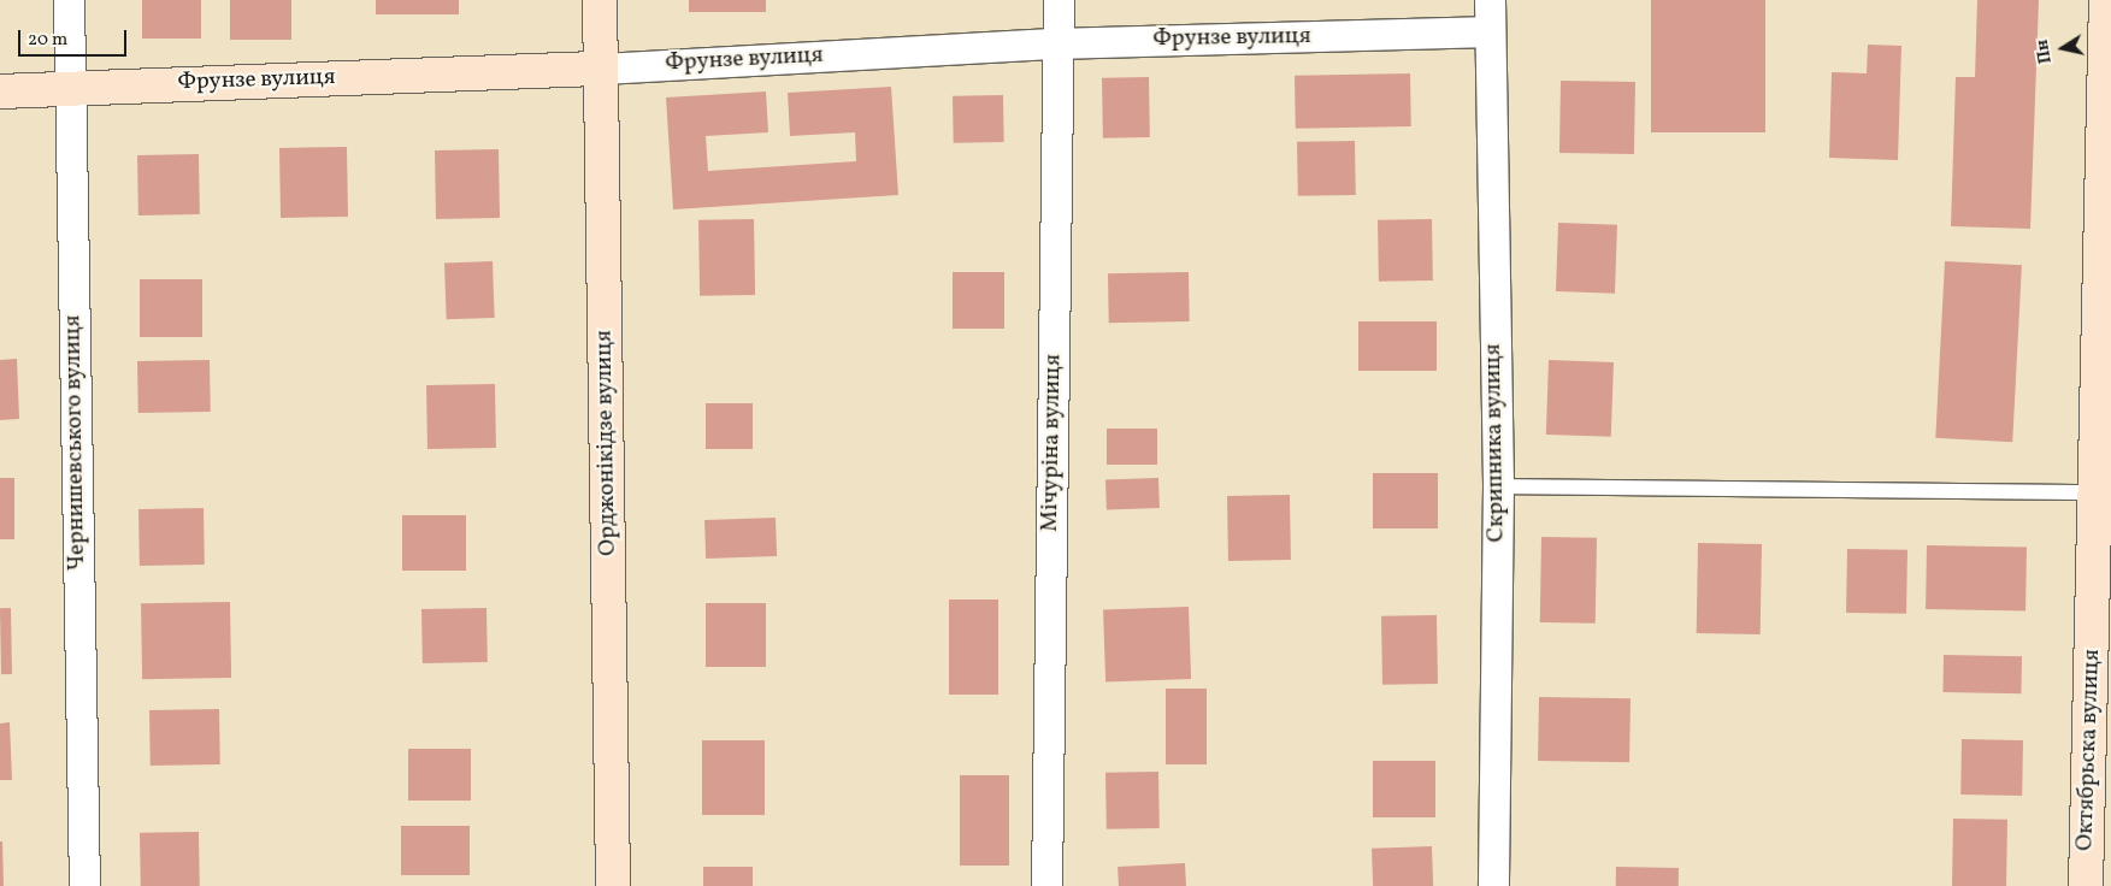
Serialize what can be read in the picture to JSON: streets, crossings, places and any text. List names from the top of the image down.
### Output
{
  "streets": {
    "main road": ["Фрунзе вулиця", "Орджонікідзе вулиця", "Октябрьска вулиця"],
    "street": ["Чернишевського вулиця", "Мічуріна вулиця", "Скрипника вулиця"]
  },
  "crossings": [
    ["Фрунзе вулиця", "Чернишевського вулиця"],
    ["Фрунзе вулиця", "Орджонікідзе вулиця"],
    ["Фрунзе вулиця", "Мічуріна вулиця"],
    ["Фрунзе вулиця", "Скрипника вулиця"]
  ],
  "scale_bar": "20 m",
  "north": "left"
}
